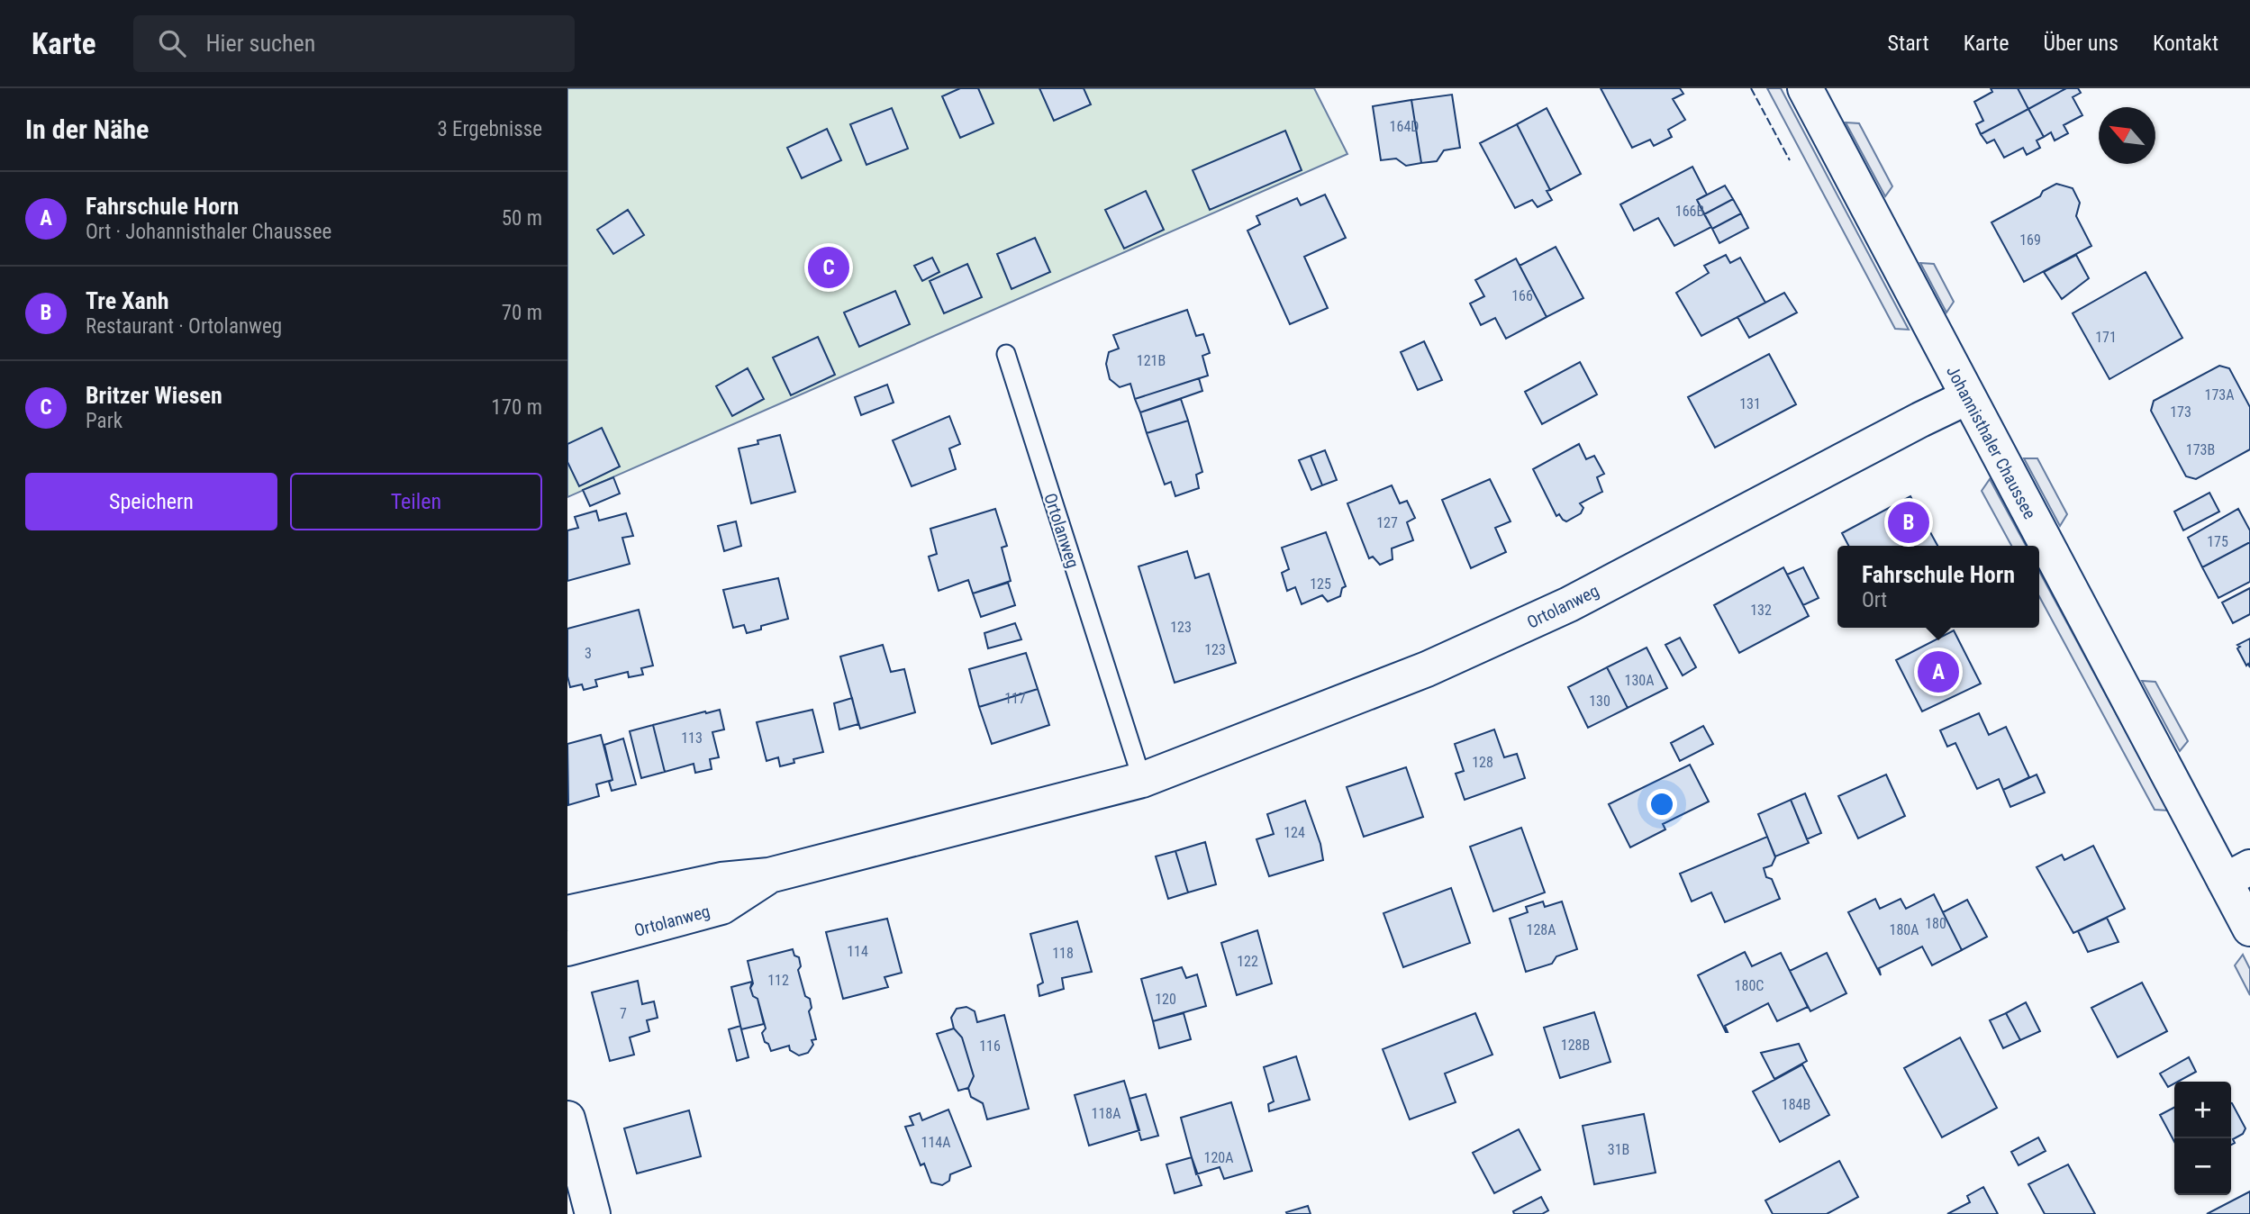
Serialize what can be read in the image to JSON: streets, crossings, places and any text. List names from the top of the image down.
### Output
{
  "streets": {
    "street": ["Johannisthaler Chaussee", "Ortolanweg"]
  },
  "crossings": [
    ["Johannisthaler Chaussee", "Ortolanweg"]
  ],
  "house_numbers": [
    "164D",
    "166B",
    "169",
    "166",
    "171",
    "121B",
    "173A",
    "131",
    "173",
    "173B",
    "127",
    "175",
    "125",
    "132",
    "123",
    "123",
    "3",
    "130A",
    "117",
    "130",
    "113",
    "128",
    "124",
    "180",
    "128A",
    "180A",
    "114",
    "118",
    "122",
    "112",
    "180C",
    "120",
    "7",
    "128B",
    "116",
    "184B",
    "118A",
    "114A",
    "31B",
    "120A"
  ],
  "north": "top left",
  "page": {
    "header": "Karte",
    "search": "Hier suchen",
    "nav": [
      "Start",
      "Karte",
      "Über uns",
      "Kontakt"
    ],
    "heading": ["In der Nähe", "3 Ergebnisse"],
    "list": [
      {
        "mark": "A",
        "name": "Fahrschule Horn",
        "note": "Ort · Johannisthaler Chaussee",
        "value": "50 m"
      },
      {
        "mark": "B",
        "name": "Tre Xanh",
        "note": "Restaurant · Ortolanweg",
        "value": "70 m"
      },
      {
        "mark": "C",
        "name": "Britzer Wiesen",
        "note": "Park",
        "value": "170 m"
      }
    ],
    "pins": ["C", "B", "A"],
    "buttons": ["Speichern", "Teilen"],
    "popup": ["Fahrschule Horn", "Ort"],
    "map_buttons": ["+", "−"]
  }
}
